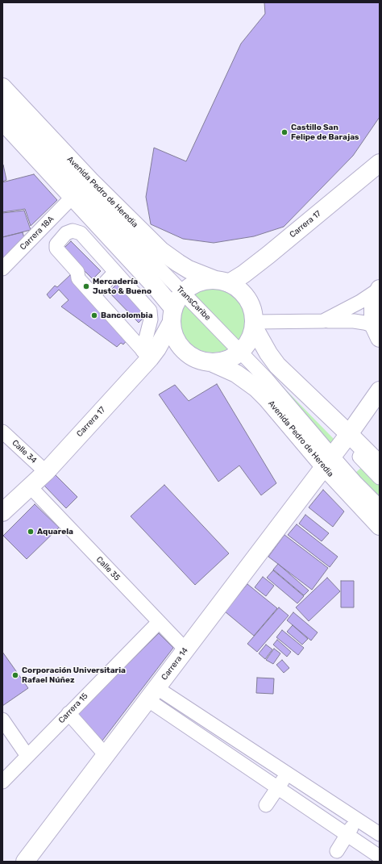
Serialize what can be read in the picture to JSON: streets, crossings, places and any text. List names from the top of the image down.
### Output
{
  "streets": {
    "main road": ["Avenida Pedro de Heredia", "Carrera 17", "Carrera 14"],
    "street": [
      "Carrera 18A",
      "TransCaribe",
      "Calle 34",
      "Calle 35",
      "Carrera 15"
    ]
  },
  "crossings": [
    ["Avenida Pedro de Heredia", "Carrera 17"],
    ["Avenida Pedro de Heredia", "TransCaribe"],
    ["Avenida Pedro de Heredia", "Carrera 14"],
    ["Carrera 17", "TransCaribe"],
    ["Carrera 17", "Calle 34"],
    ["Carrera 17", "Calle 35"],
    ["TransCaribe", "Carrera 14"],
    ["Calle 35", "Carrera 14"],
    ["Calle 35", "Carrera 15"]
  ],
  "places": [
    "Castillo San Felipe de Barajas",
    "Mercadería Justo & Bueno",
    "Bancolombia",
    "Aquarela",
    "Corporación Universitaria Rafael Núñez"
  ]
}
